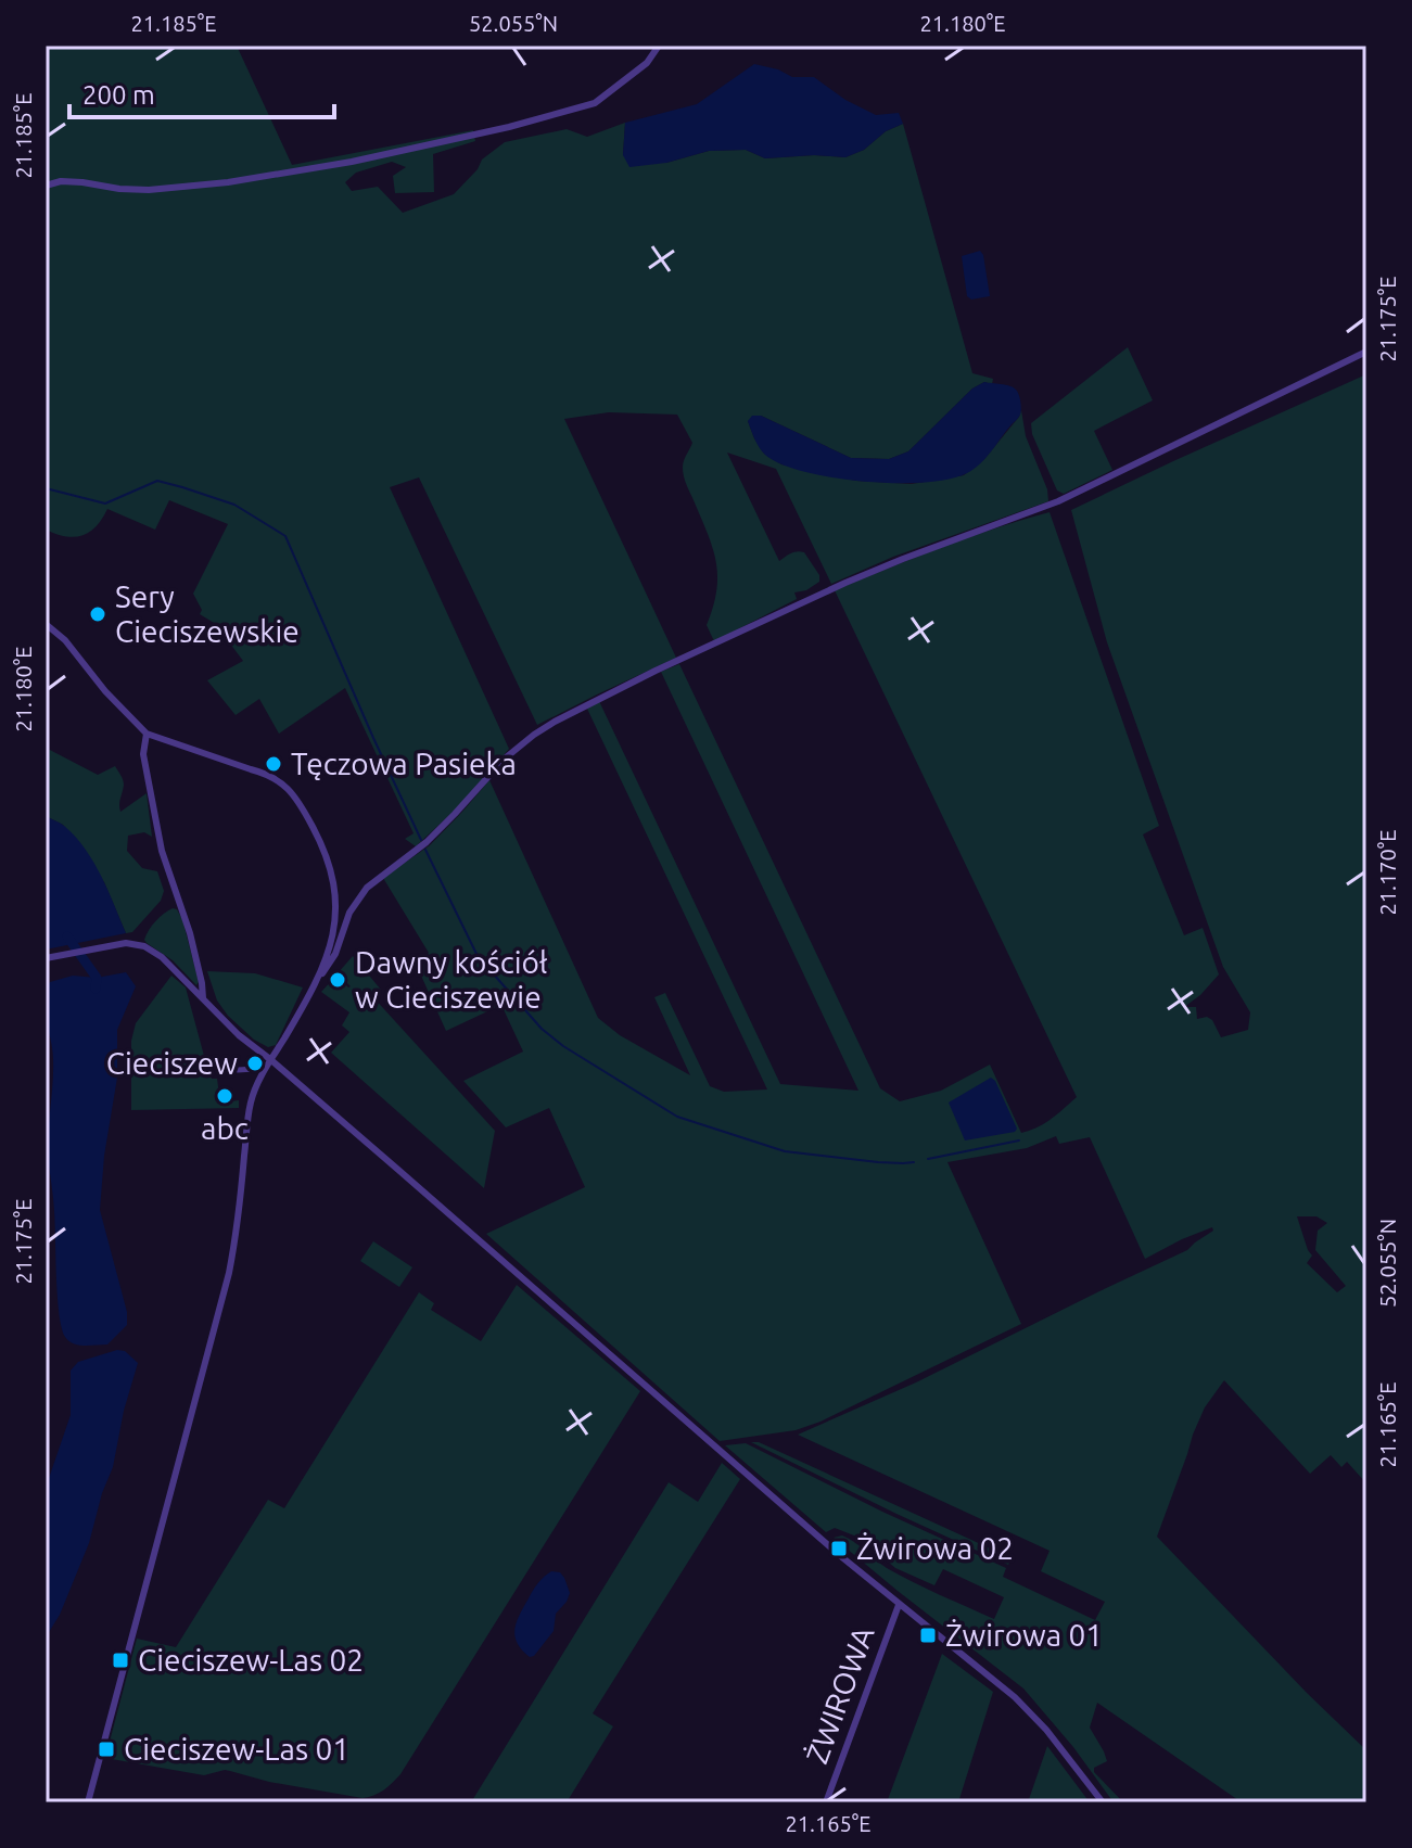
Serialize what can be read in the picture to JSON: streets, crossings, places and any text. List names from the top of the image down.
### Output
{
  "streets": {
    "street": ["ŻWIROWA"]
  },
  "places": {
    "other": [
      "Sery Cieciszewskie",
      "Tęczowa Pasieka",
      "Dawny kościół w Cieciszewie",
      "Cieciszew",
      "abc"
    ],
    "transit": [
      "Żwirowa 02",
      "Żwirowa 01",
      "Cieciszew-Las 02",
      "Cieciszew-Las 01"
    ]
  },
  "scale_bar": "200 m",
  "coordinates": [
    "21.185°E",
    "52.055°N",
    "21.180°E",
    "21.175°E",
    "21.170°E",
    "21.165°E"
  ]
}
